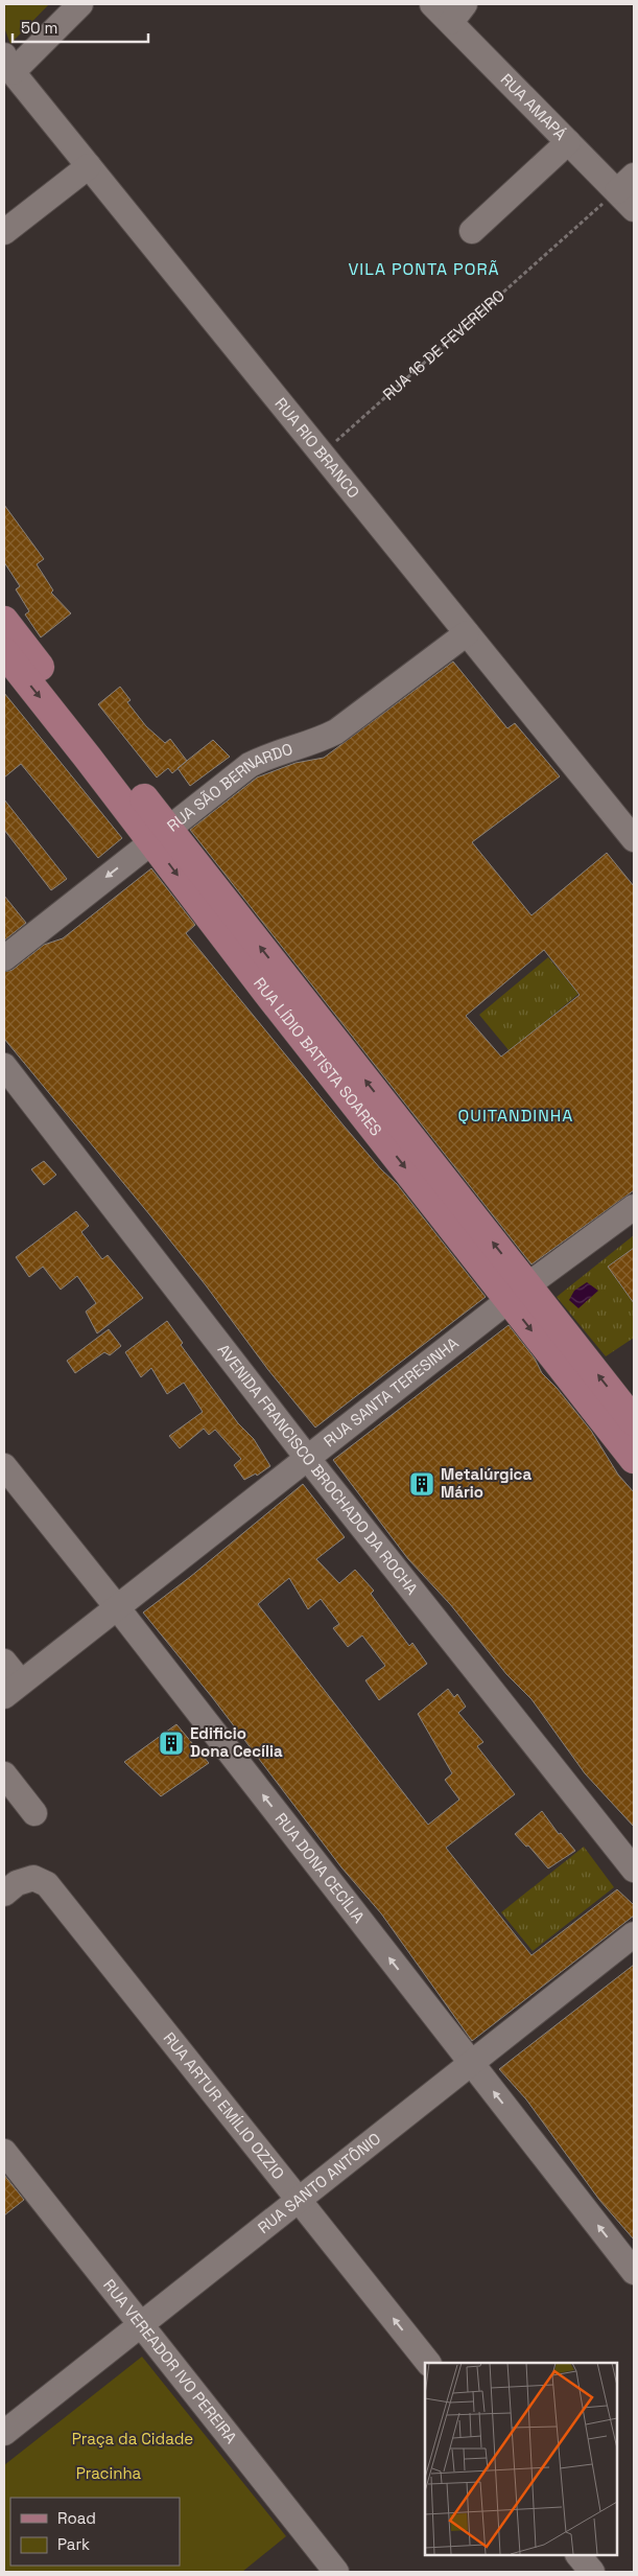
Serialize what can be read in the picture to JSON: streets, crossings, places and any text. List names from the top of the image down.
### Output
{
  "streets": {
    "main road": ["RUA LÍDIO BATISTA SOARES"],
    "street": [
      "RUA AMAPÁ",
      "RUA RIO BRANCO",
      "RUA SÃO BERNARDO",
      "RUA SANTA TERESINHA",
      "AVENIDA FRANCISCO BROCHADO DA ROCHA",
      "RUA DONA CECÍLIA",
      "RUA ARTUR EMÍLIO OZZIO",
      "RUA SANTO ANTÔNIO",
      "RUA VEREADOR IVO PEREIRA"
    ],
    "path": ["RUA 16 DE FEVEREIRO"]
  },
  "crossings": [
    ["RUA AMAPÁ", "RUA 16 DE FEVEREIRO"],
    ["RUA 16 DE FEVEREIRO", "RUA RIO BRANCO"],
    ["RUA RIO BRANCO", "RUA SÃO BERNARDO"],
    ["RUA SÃO BERNARDO", "RUA LÍDIO BATISTA SOARES"],
    ["RUA LÍDIO BATISTA SOARES", "RUA SANTA TERESINHA"],
    ["RUA SANTA TERESINHA", "AVENIDA FRANCISCO BROCHADO DA ROCHA"],
    ["RUA SANTA TERESINHA", "RUA DONA CECÍLIA"],
    ["RUA DONA CECÍLIA", "RUA SANTO ANTÔNIO"],
    ["RUA ARTUR EMÍLIO OZZIO", "RUA SANTO ANTÔNIO"],
    ["RUA SANTO ANTÔNIO", "RUA VEREADOR IVO PEREIRA"]
  ],
  "one_way": ["RUA DONA CECÍLIA"],
  "districts": ["VILA PONTA PORÃ", "QUITANDINHA"],
  "parks": ["Praça da Cidade", "Pracinha"],
  "places": {
    "building": ["Metalúrgica Mário", "Edificio Dona Cecília"]
  },
  "legend": ["Road", "Park"],
  "scale_bar": "50 m"
}
